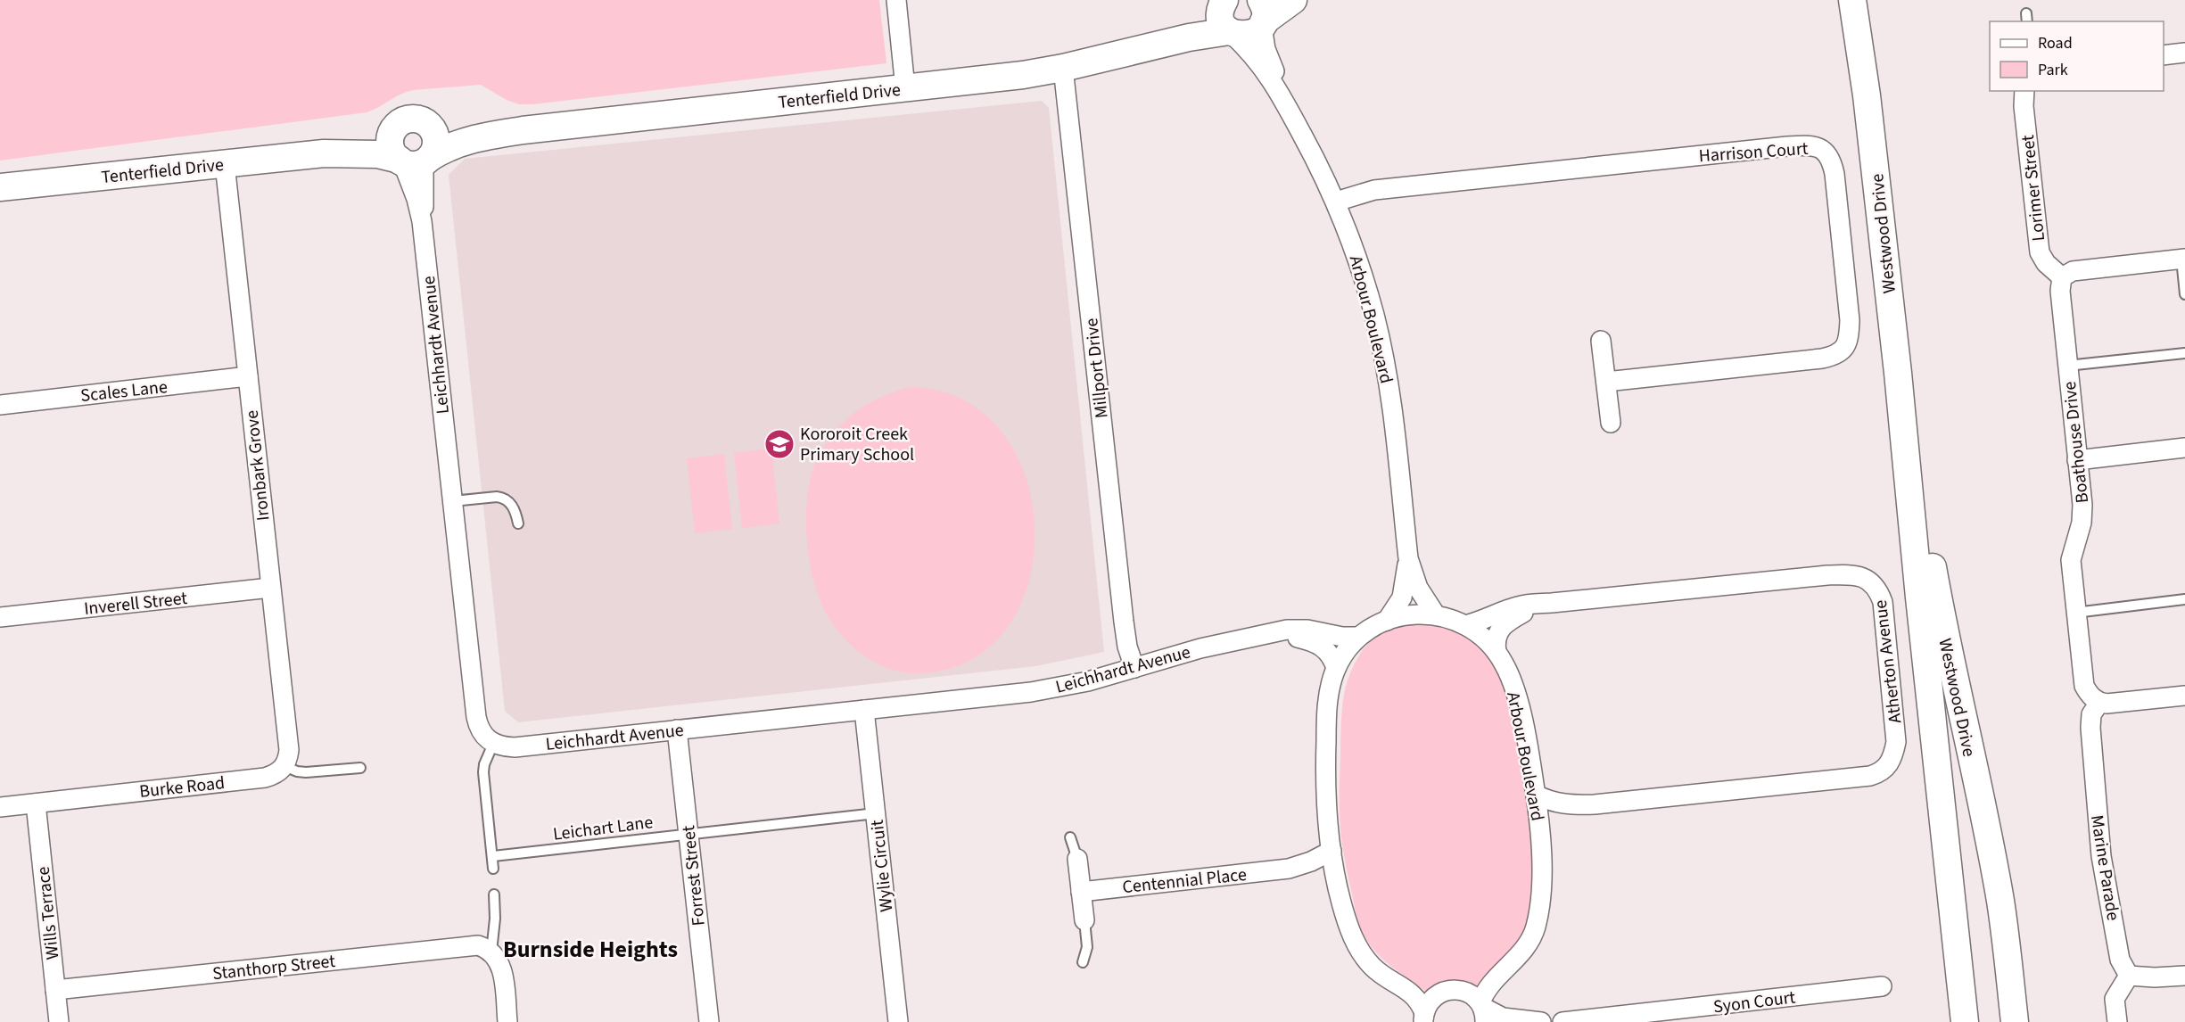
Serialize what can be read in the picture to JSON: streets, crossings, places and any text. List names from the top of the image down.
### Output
{
  "streets": {
    "street": [
      "Tenterfield Drive",
      "Harrison Court",
      "Lorimer Street",
      "Westwood Drive",
      "Arbour Boulevard",
      "Leichhardt Avenue",
      "Millport Drive",
      "Scales Lane",
      "Boathouse Drive",
      "Ironbark Grove",
      "Inverell Street",
      "Atherton Avenue",
      "Burke Road",
      "Wylie Circuit",
      "Marine Parade",
      "Forrest Street",
      "Centennial Place",
      "Wills Terrace",
      "Stanthorp Street",
      "Syon Court"
    ],
    "lane": ["Leichart Lane"]
  },
  "crossings": [
    ["Tenterfield Drive", "Leichhardt Avenue"],
    ["Tenterfield Drive", "Millport Drive"],
    ["Tenterfield Drive", "Ironbark Grove"],
    ["Harrison Court", "Arbour Boulevard"],
    ["Lorimer Street", "Boathouse Drive"],
    ["Leichhardt Avenue", "Millport Drive"],
    ["Leichhardt Avenue", "Wylie Circuit"],
    ["Leichhardt Avenue", "Forrest Street"],
    ["Scales Lane", "Ironbark Grove"],
    ["Boathouse Drive", "Marine Parade"],
    ["Ironbark Grove", "Inverell Street"],
    ["Ironbark Grove", "Burke Road"],
    ["Burke Road", "Wills Terrace"],
    ["Leichart Lane", "Wylie Circuit"],
    ["Leichart Lane", "Forrest Street"],
    ["Wills Terrace", "Stanthorp Street"]
  ],
  "districts": ["Burnside Heights"],
  "places": {
    "school or university": ["Kororoit Creek Primary School"]
  },
  "legend": ["Road", "Park"]
}
